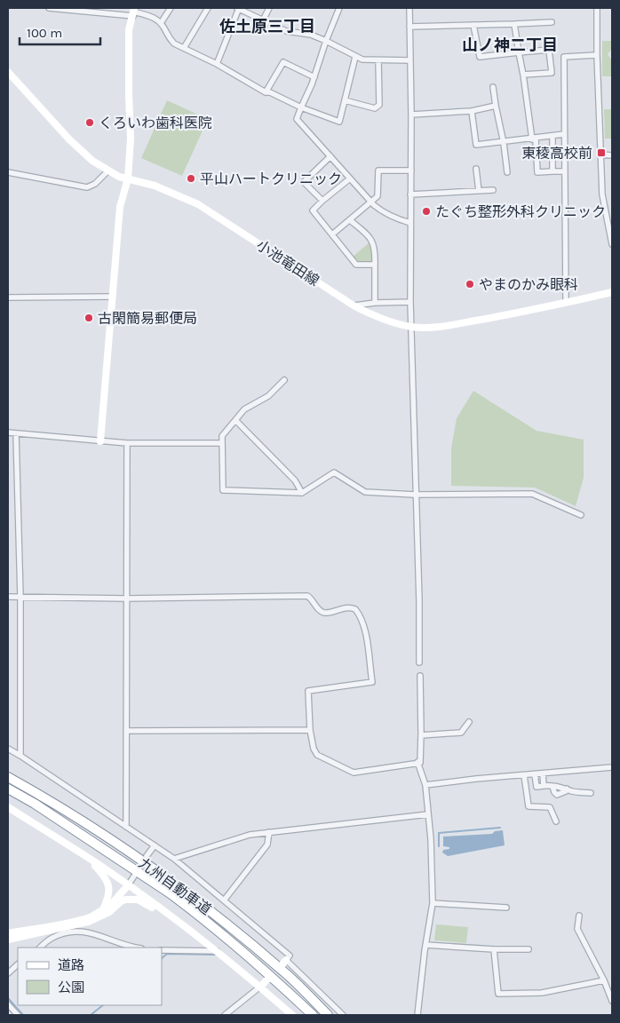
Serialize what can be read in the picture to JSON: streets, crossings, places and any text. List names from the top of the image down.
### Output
{
  "streets": {
    "highway": ["九州自動車道"],
    "street": ["小池竜田線"]
  },
  "districts": ["佐土原三丁目", "山ノ神二丁目"],
  "places": {
    "other": [
      "くろいわ歯科医院",
      "平山ハートクリニック",
      "たぐち整形外科クリニック",
      "やまのかみ眼科",
      "古閑簡易郵便局"
    ],
    "transit": ["東稜高校前"]
  },
  "legend": ["道路", "公園"],
  "scale_bar": "100 m"
}
